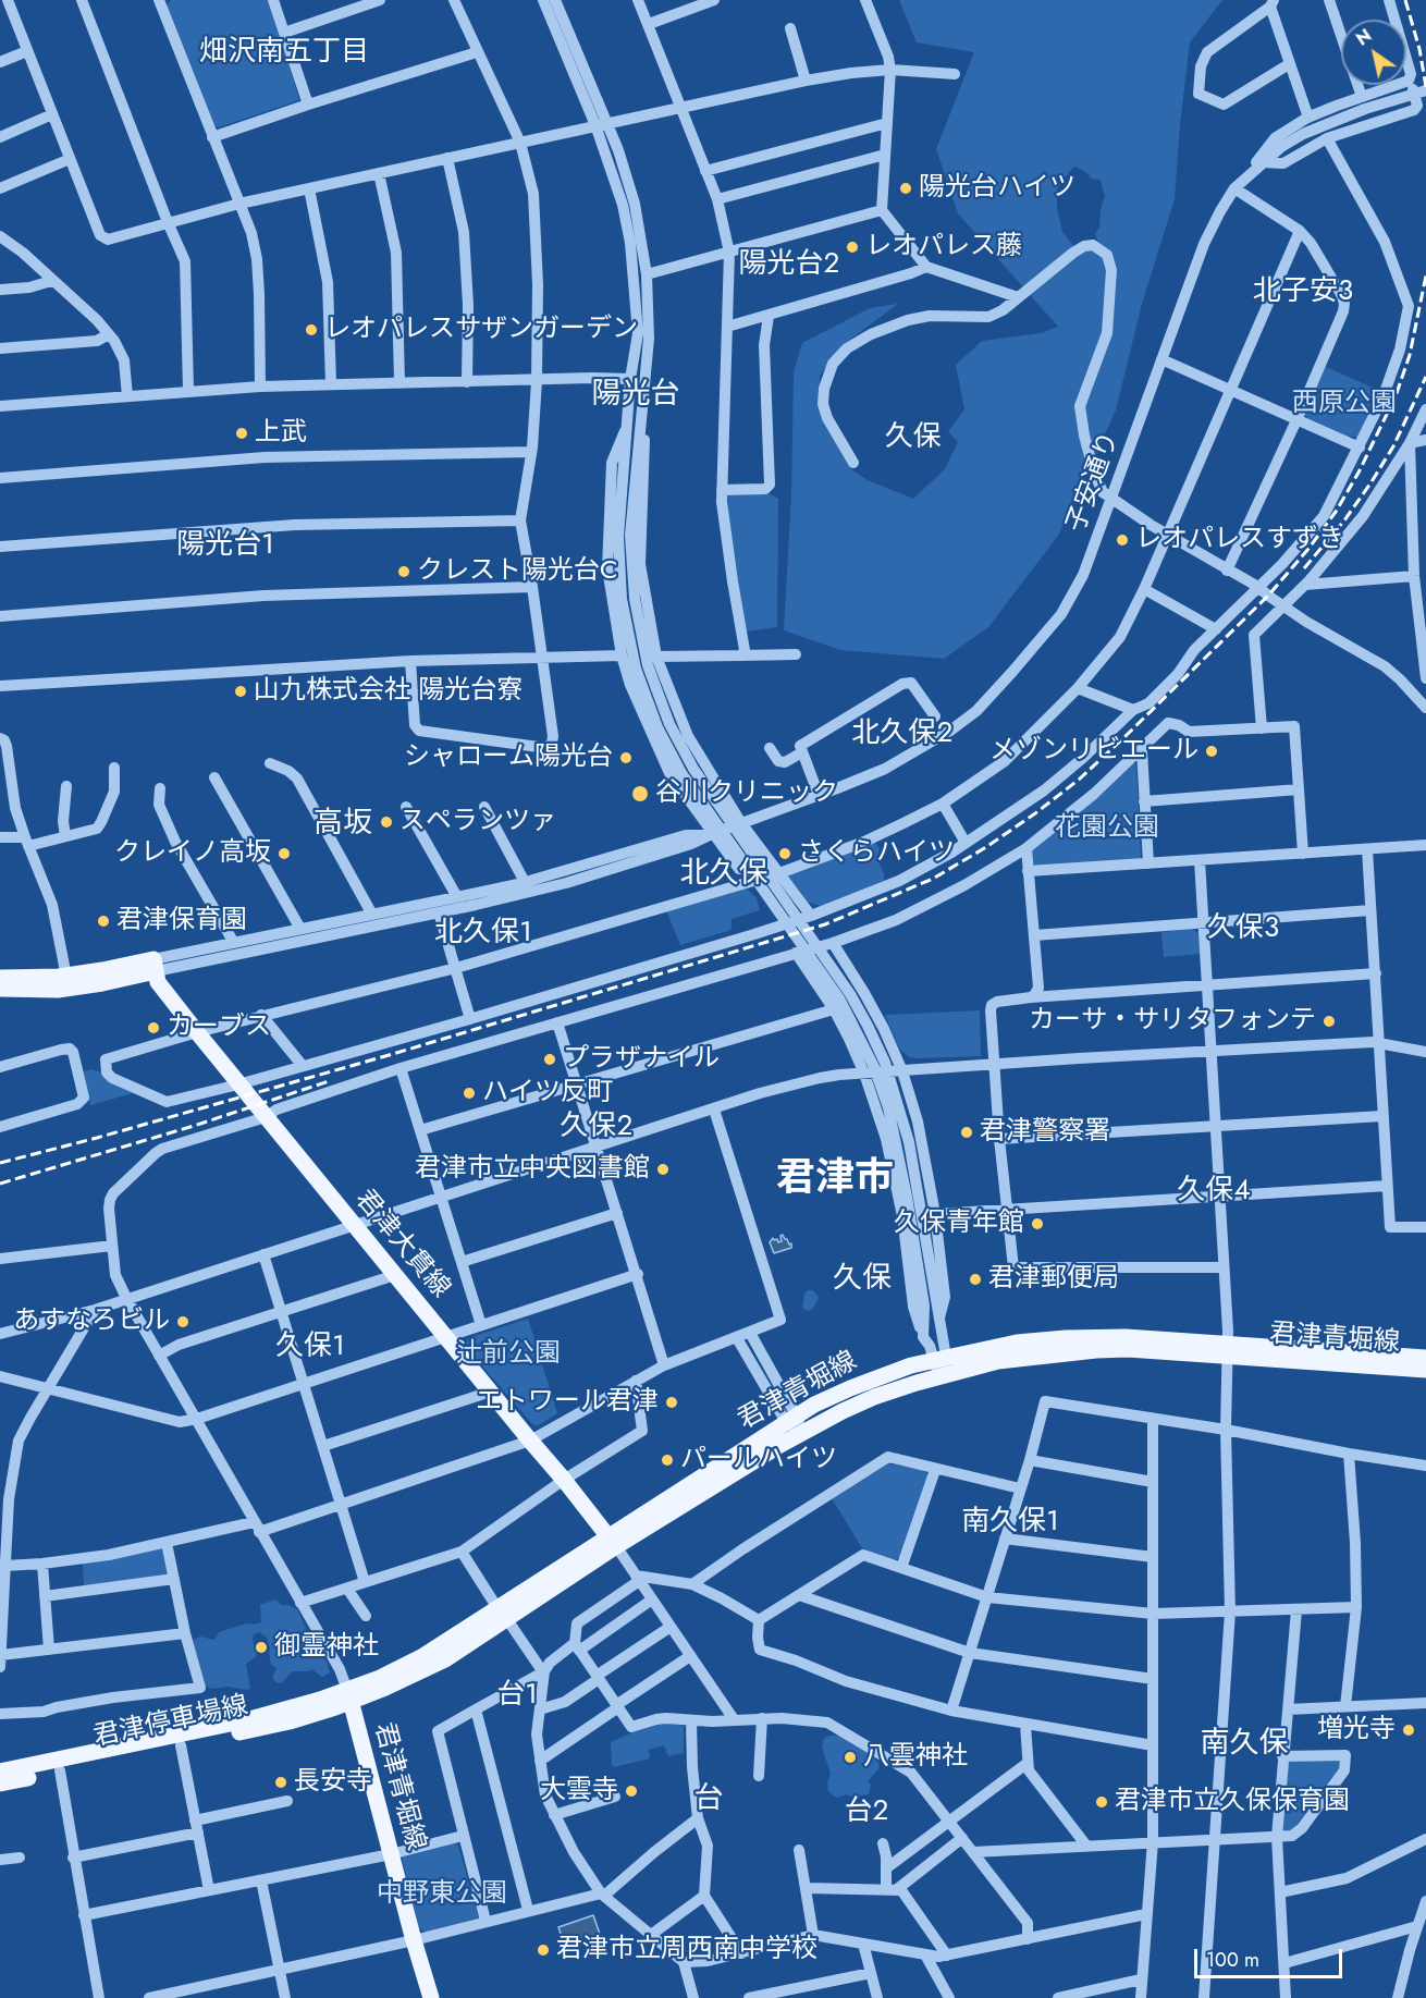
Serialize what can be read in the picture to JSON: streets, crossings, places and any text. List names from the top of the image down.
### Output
{
  "streets": {
    "main road": ["君津大貫線", "君津青堀線", "君津停車場線"],
    "street": ["子安通り"]
  },
  "crossings": [
    ["君津大貫線", "君津青堀線"],
    ["君津青堀線", "君津停車場線"]
  ],
  "districts": [
    "畑沢南五丁目",
    "陽光台2",
    "北子安3",
    "陽光台",
    "久保",
    "陽光台1",
    "北久保2",
    "高坂",
    "北久保",
    "久保3",
    "北久保1",
    "久保2",
    "君津市",
    "久保4",
    "久保",
    "久保1",
    "南久保1",
    "台1",
    "南久保",
    "台",
    "台2"
  ],
  "parks": [
    "西原公園",
    "花園公園",
    "辻前公園",
    "中野東公園"
  ],
  "places": [
    "陽光台ハイツ",
    "レオパレス藤",
    "レオパレスサザンガーデン",
    "上武",
    "レオパレスすずき",
    "クレスト陽光台C",
    "山九株式会社 陽光台寮",
    "メゾンリビエール",
    "シャローム陽光台",
    "谷川クリニック",
    "スペランツァ",
    "クレイノ高坂",
    "さくらハイツ",
    "君津保育園",
    "カーサ・サリタフォンテ",
    "カーブス",
    "プラザナイル",
    "ハイツ反町",
    "君津警察署",
    "君津市立中央図書館",
    "久保青年館",
    "君津郵便局",
    "あすなろビル",
    "エトワール君津",
    "パールハイツ",
    "御霊神社",
    "増光寺",
    "八雲神社",
    "長安寺",
    "大雲寺",
    "君津市立久保保育園",
    "君津市立周西南中学校"
  ],
  "scale_bar": "100 m",
  "north": "top left"
}
